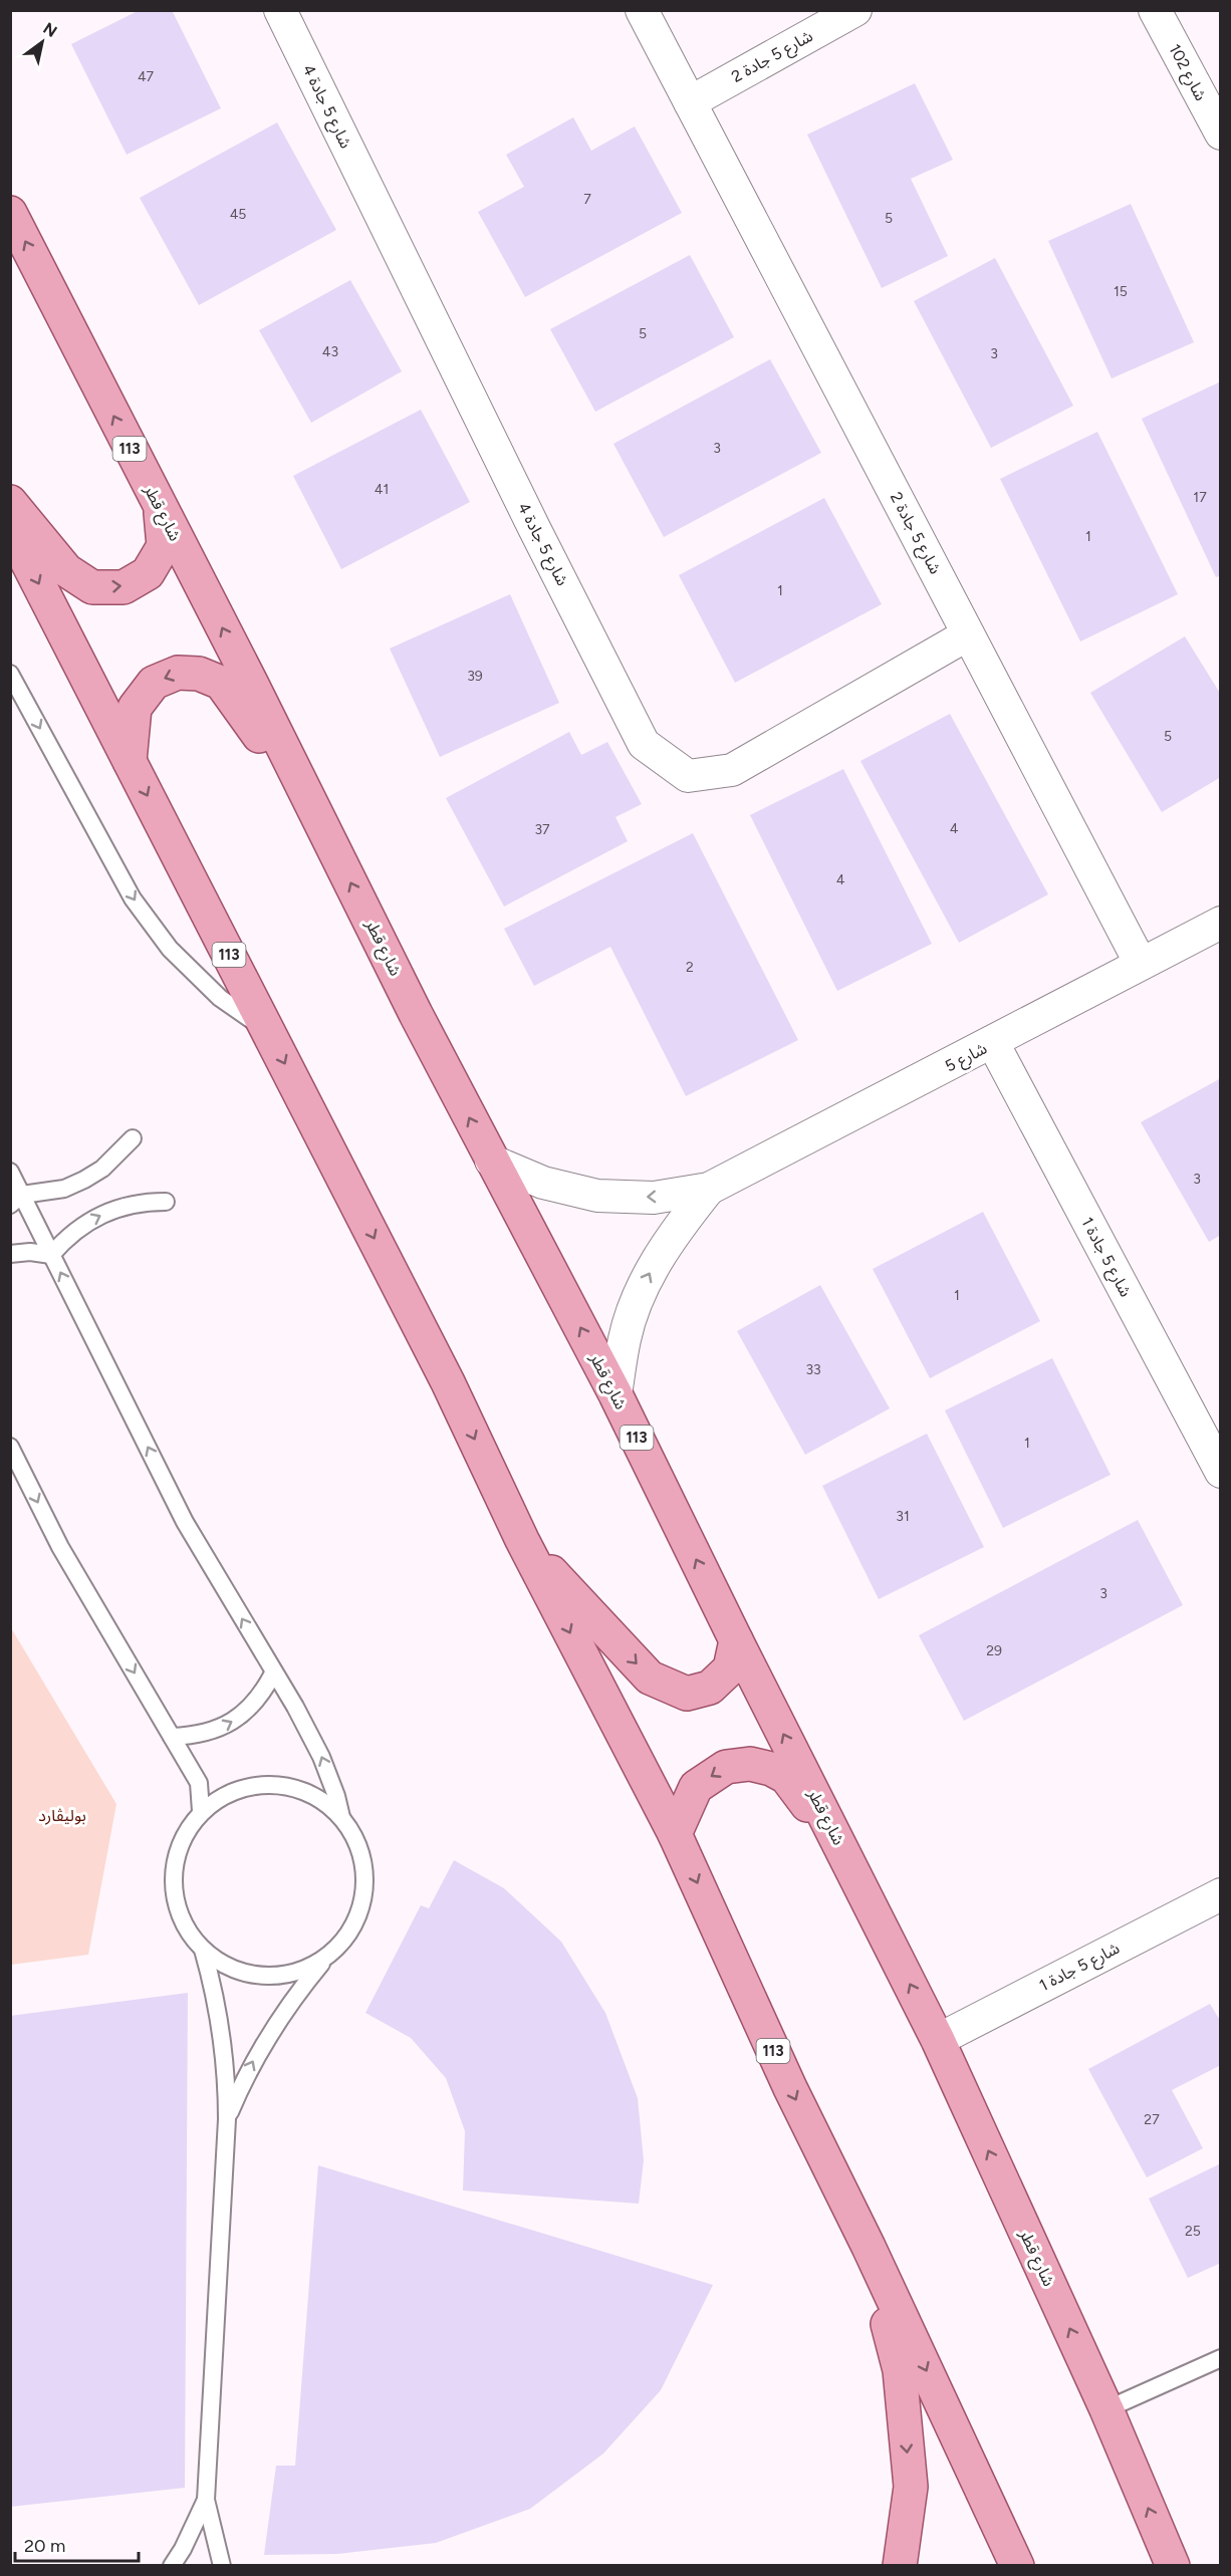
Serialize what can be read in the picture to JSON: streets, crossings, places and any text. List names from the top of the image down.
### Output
{
  "streets": {
    "main road": ["113", "شارع قطر"],
    "street": [
      "شارع 5 جادة 2",
      "شارع 102",
      "شارع 5 جادة 4",
      "شارع 5",
      "شارع 5 جادة 1"
    ]
  },
  "crossings": [
    ["شارع 5 جادة 2", "شارع 5 جادة 4"],
    ["شارع 5 جادة 2", "شارع 5"],
    ["شارع قطر", "شارع 5"],
    ["شارع قطر", "شارع 5 جادة 1"],
    ["شارع 5", "شارع 5 جادة 1"]
  ],
  "parks": ["بوليڤارد"],
  "house_numbers": [
    "47",
    "7",
    "45",
    "5",
    "15",
    "5",
    "43",
    "3",
    "3",
    "41",
    "17",
    "1",
    "1",
    "39",
    "5",
    "4",
    "37",
    "4",
    "2",
    "3",
    "1",
    "33",
    "1",
    "31",
    "3",
    "29",
    "27",
    "25"
  ],
  "scale_bar": "20 m",
  "north": "top right"
}
